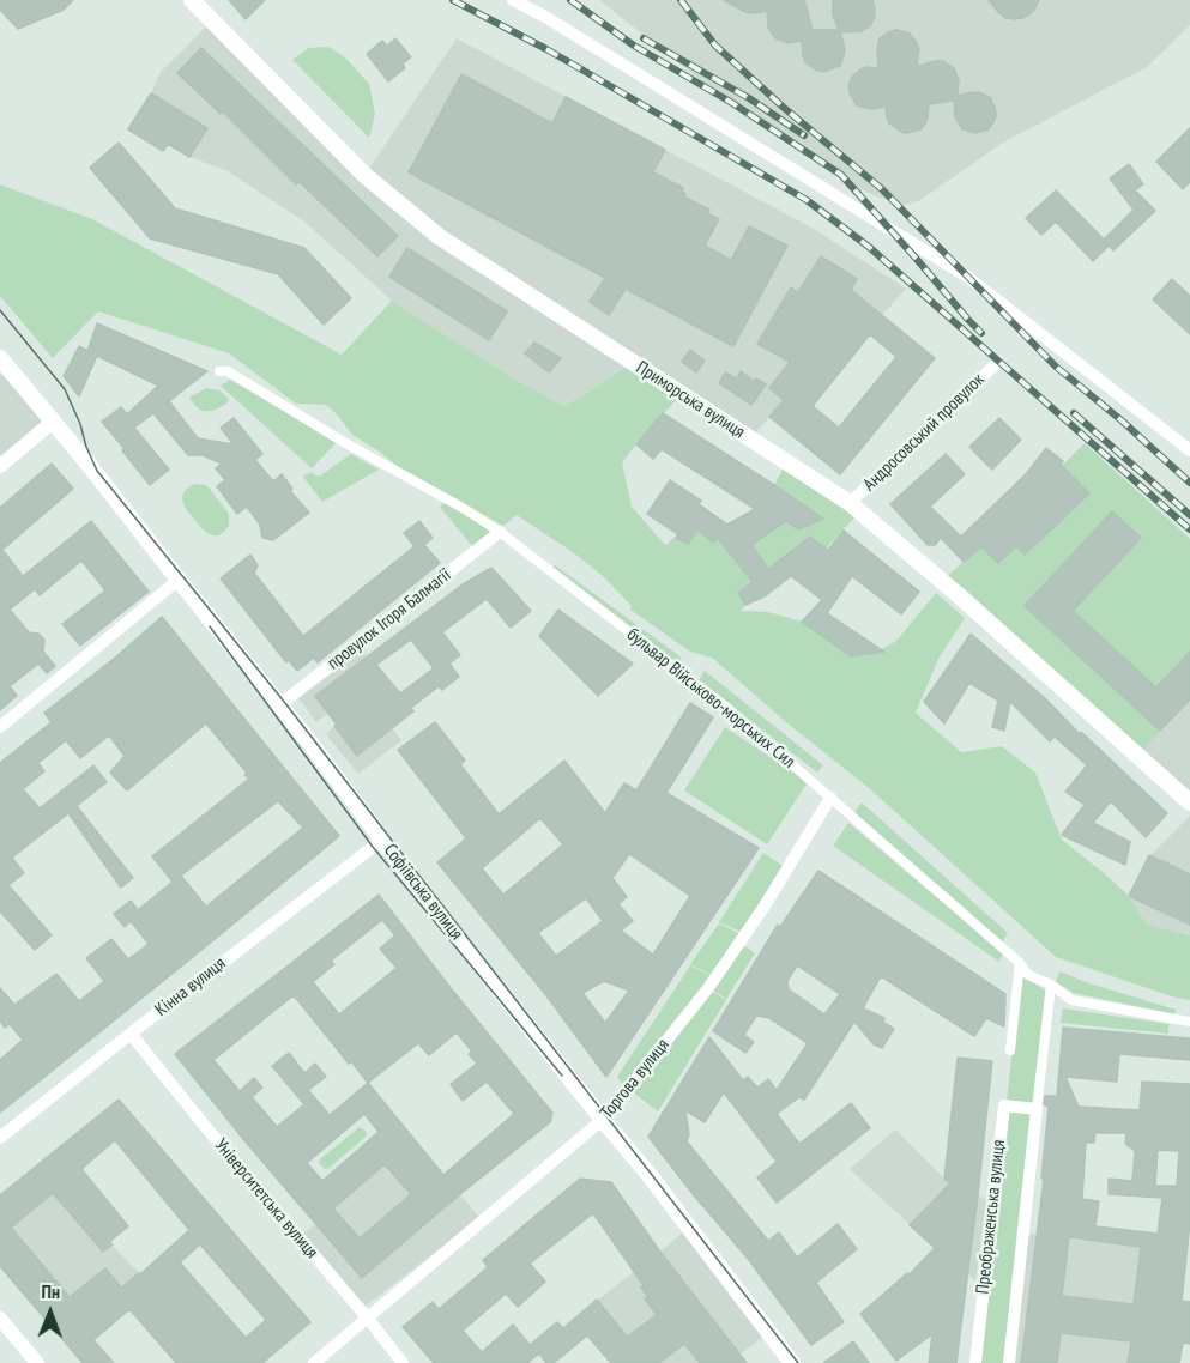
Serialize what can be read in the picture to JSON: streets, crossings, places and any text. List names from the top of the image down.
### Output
{
  "streets": {
    "main road": ["Приморська вулиця", "Софіївська вулиця"],
    "street": [
      "Андросовський провулок",
      "провулок Ігоря Балмагії",
      "бульвар Військово-морських Сил",
      "Кінна вулиця",
      "Торгова вулиця",
      "Університетська вулиця",
      "Преображенська вулиця"
    ]
  },
  "crossings": [
    ["Приморська вулиця", "Андросовський провулок"],
    ["провулок Ігоря Балмагії", "бульвар Військово-морських Сил"],
    ["провулок Ігоря Балмагії", "Софіївська вулиця"],
    ["бульвар Військово-морських Сил", "Торгова вулиця"],
    ["бульвар Військово-морських Сил", "Преображенська вулиця"],
    ["Софіївська вулиця", "Кінна вулиця"],
    ["Софіївська вулиця", "Торгова вулиця"],
    ["Кінна вулиця", "Університетська вулиця"],
    ["Торгова вулиця", "Університетська вулиця"]
  ],
  "north": "top"
}
